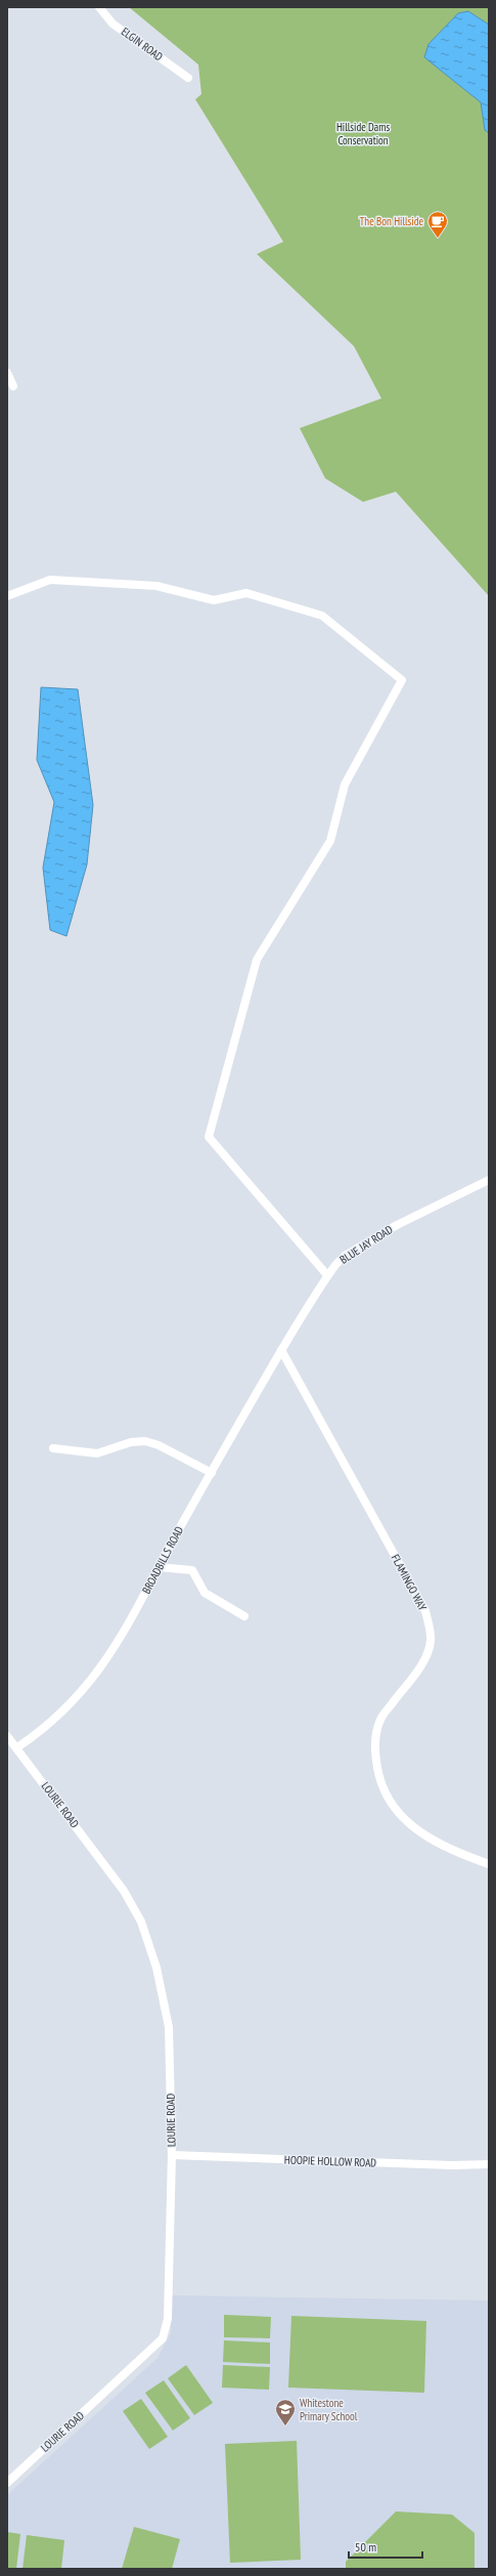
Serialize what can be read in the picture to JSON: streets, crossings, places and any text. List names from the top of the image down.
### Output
{
  "streets": {
    "street": [
      "ELGIN ROAD",
      "BLUE JAY ROAD",
      "BROADBILLS ROAD",
      "FLAMINGO WAY",
      "LOURIE ROAD",
      "HOOPIE HOLLOW ROAD"
    ]
  },
  "crossings": [
    ["BLUE JAY ROAD", "BROADBILLS ROAD"],
    ["BLUE JAY ROAD", "FLAMINGO WAY"],
    ["BROADBILLS ROAD", "FLAMINGO WAY"],
    ["BROADBILLS ROAD", "LOURIE ROAD"],
    ["LOURIE ROAD", "HOOPIE HOLLOW ROAD"]
  ],
  "parks": ["Hillside Dams Conservation"],
  "places": {
    "cafe": ["The Bon Hillside"],
    "school or university": ["Whitestone Primary School"]
  },
  "scale_bar": "50 m"
}
